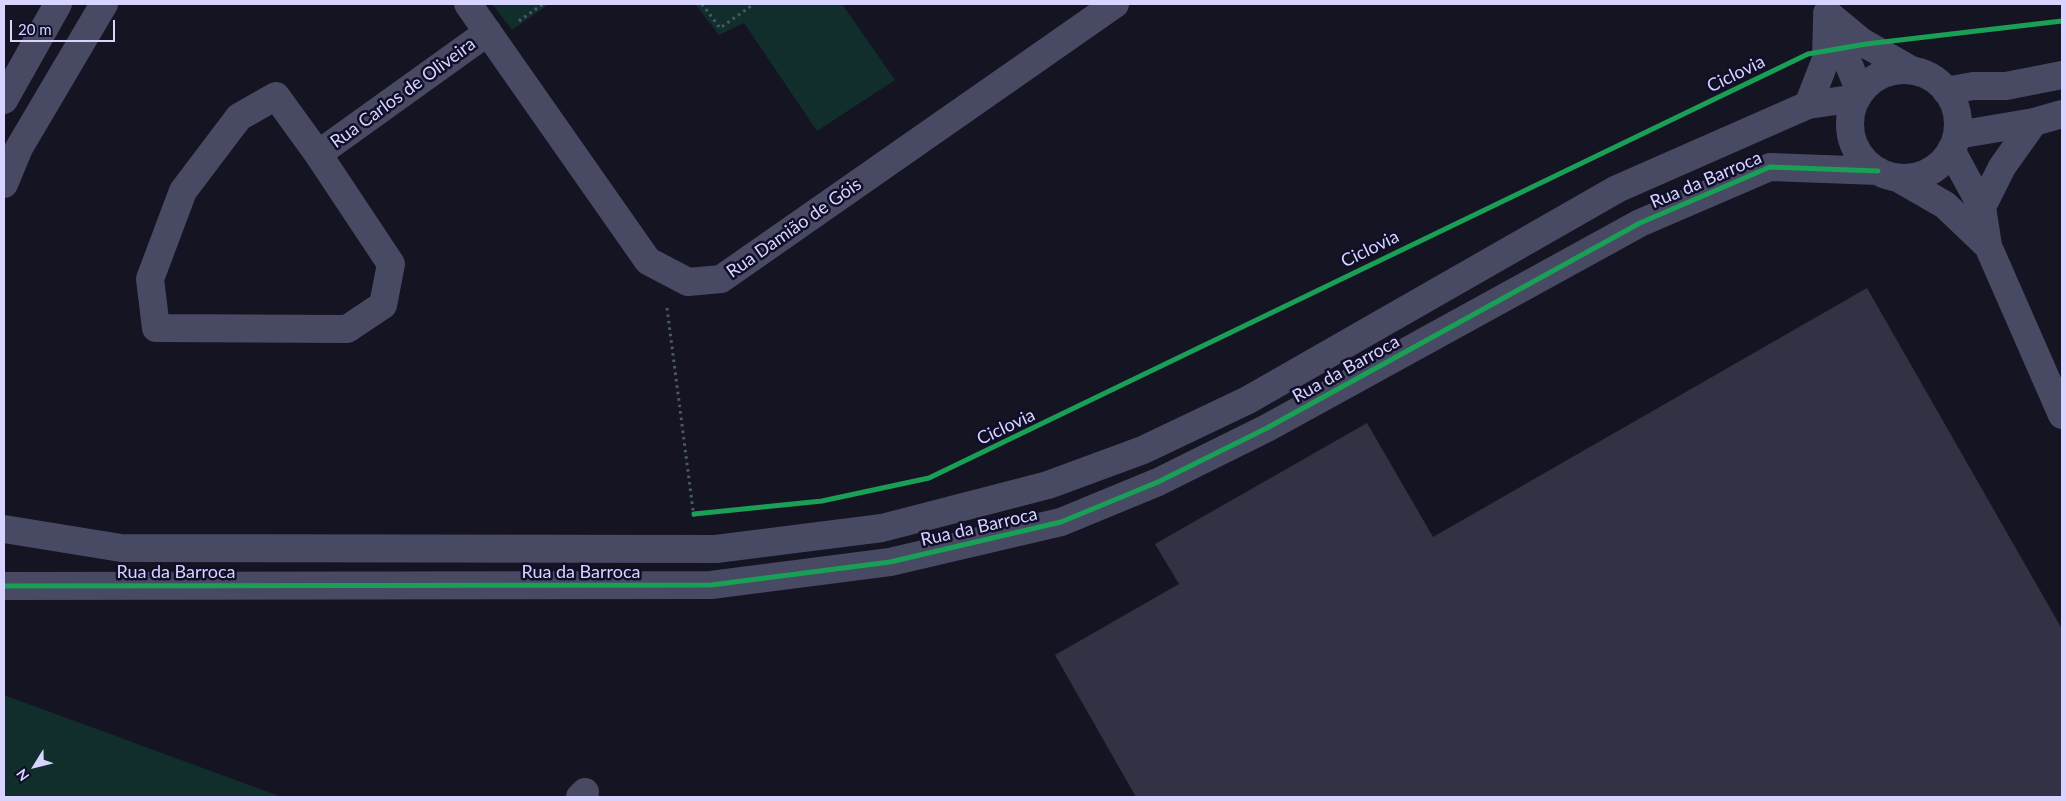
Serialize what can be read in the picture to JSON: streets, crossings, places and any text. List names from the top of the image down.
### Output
{
  "streets": {
    "street": ["Rua Carlos de Oliveira", "Rua da Barroca", "Rua Damião de Góis"],
    "cycle path": ["Ciclovia"]
  },
  "crossings": [
    ["Rua Carlos de Oliveira", "Rua Damião de Góis"]
  ],
  "scale_bar": "20 m",
  "north": "bottom left"
}
